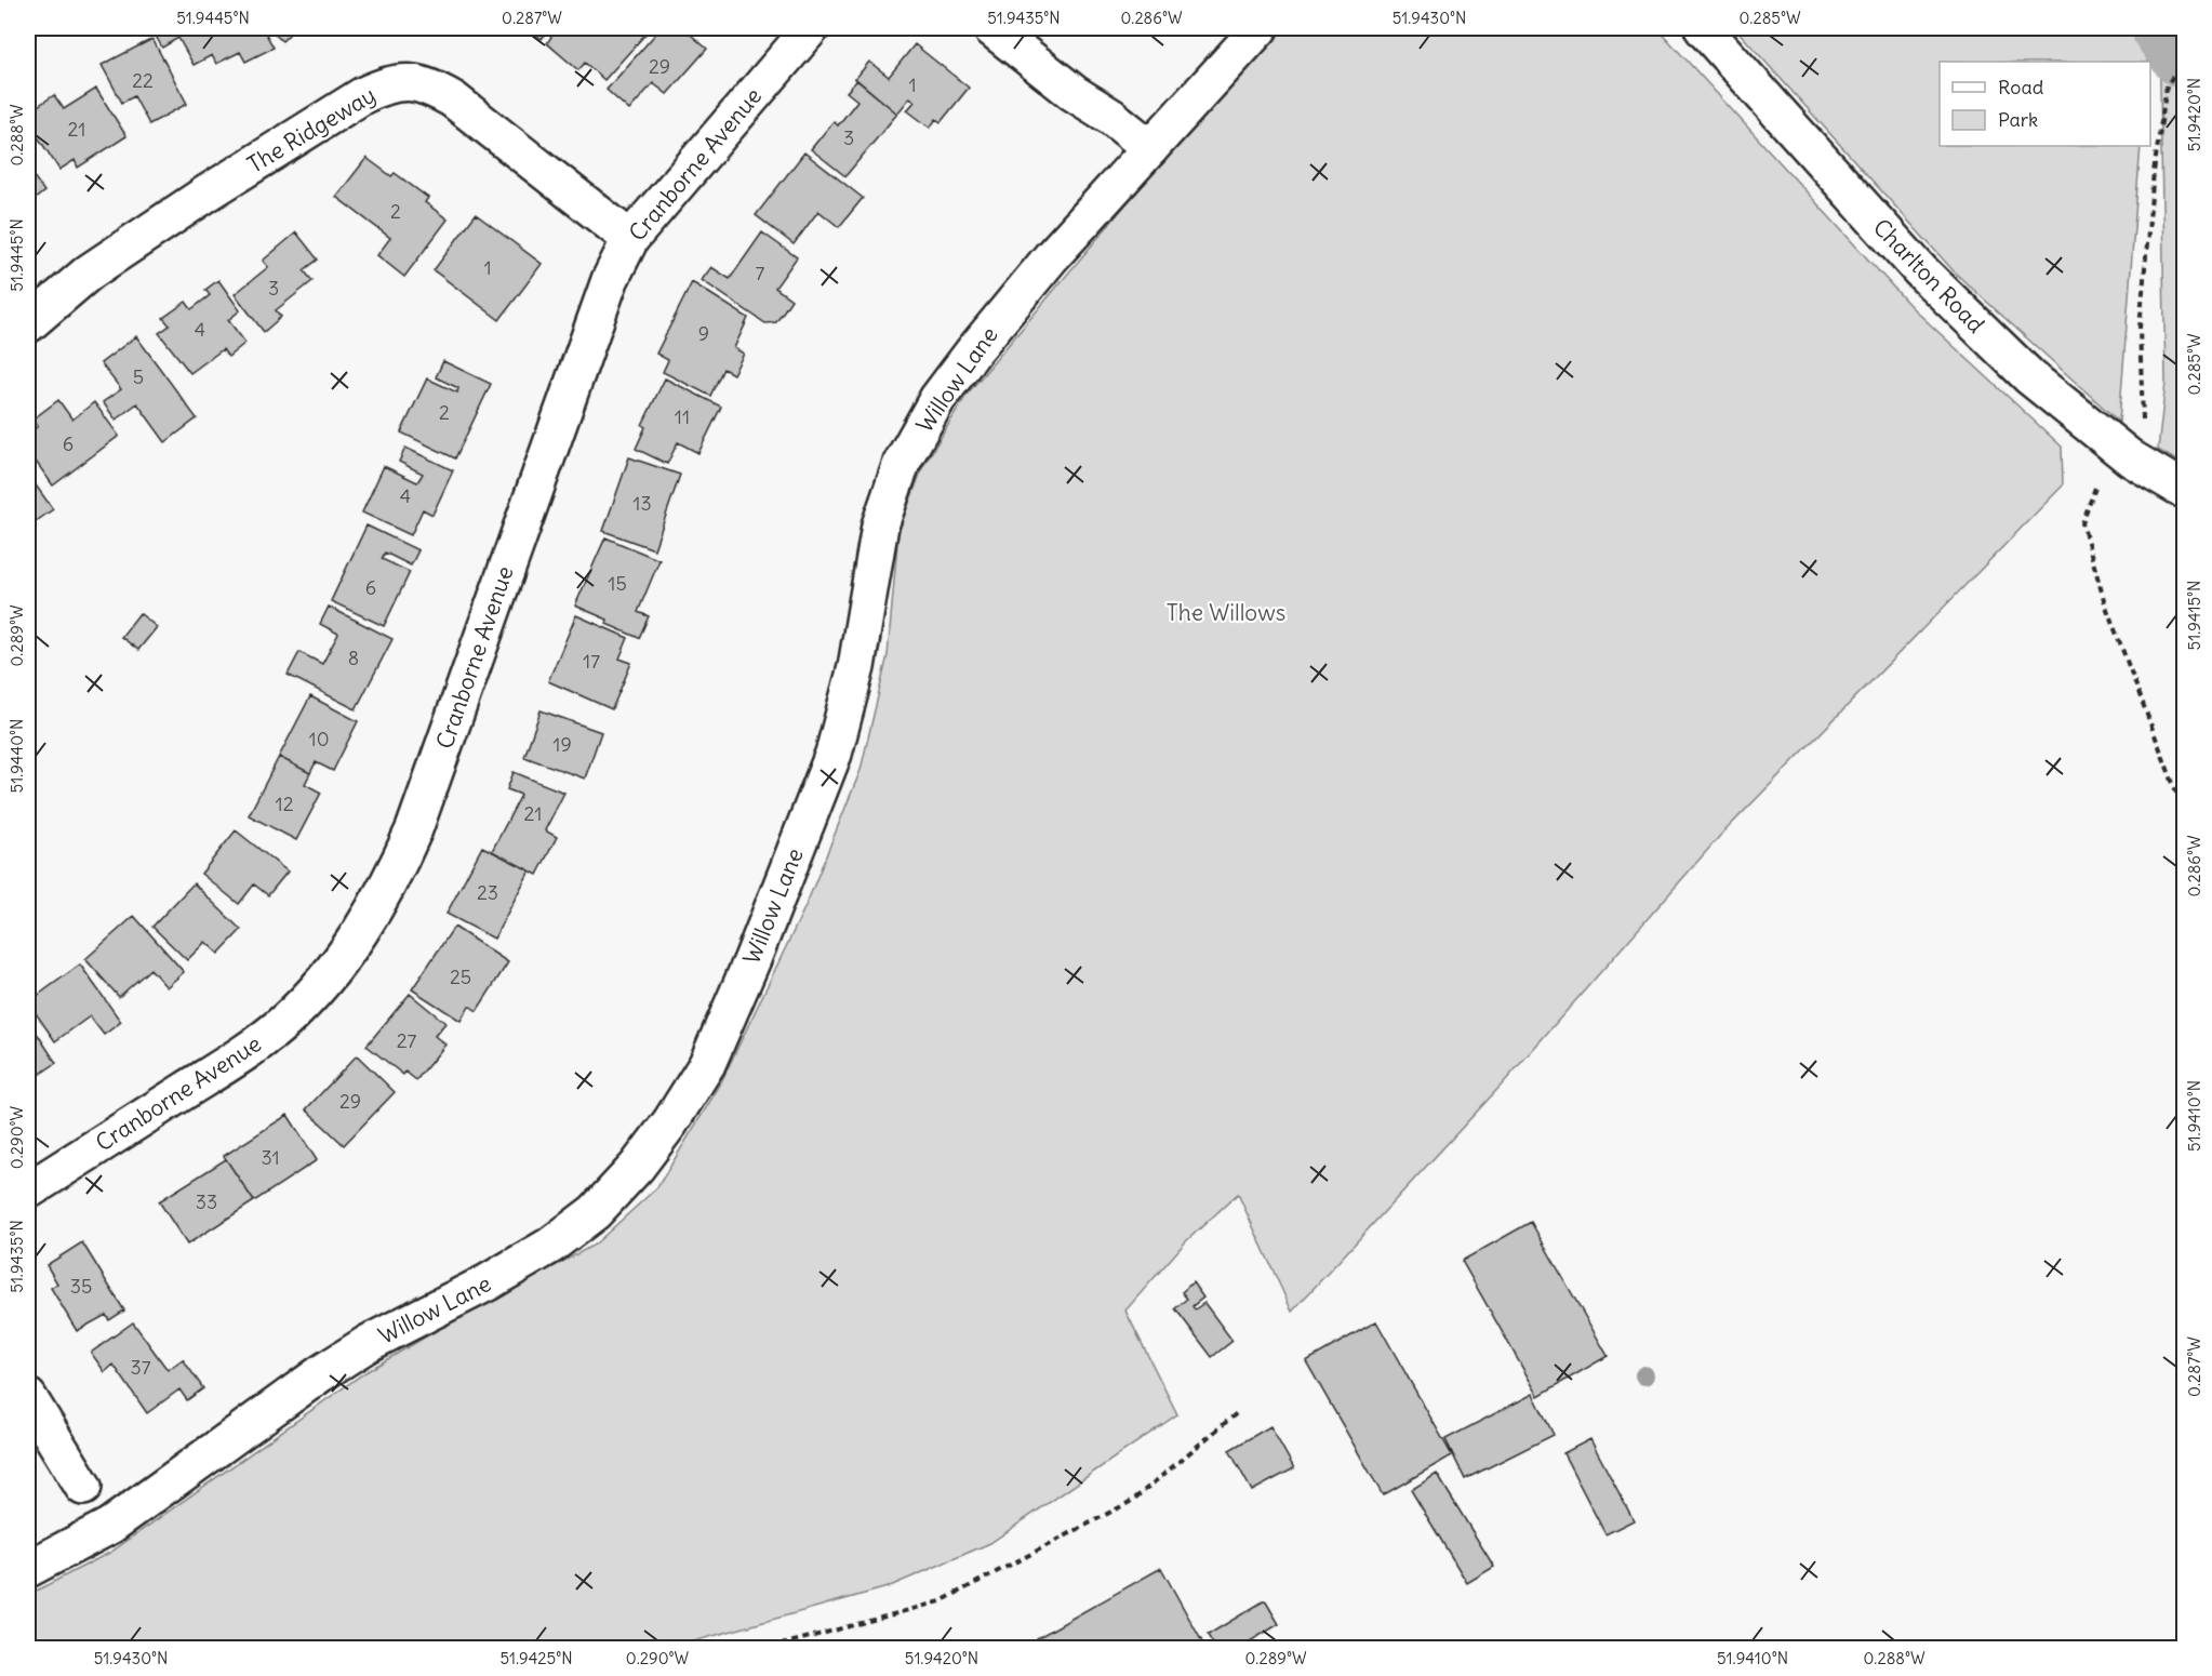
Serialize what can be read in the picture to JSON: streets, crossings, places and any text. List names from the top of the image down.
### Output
{
  "streets": {
    "street": [
      "The Ridgeway",
      "Cranborne Avenue",
      "Charlton Road",
      "Willow Lane"
    ]
  },
  "crossings": [
    ["The Ridgeway", "Cranborne Avenue"]
  ],
  "parks": ["The Willows"],
  "house_numbers": [
    "29",
    "22",
    "1",
    "21",
    "3",
    "2",
    "1",
    "7",
    "3",
    "4",
    "9",
    "5",
    "2",
    "11",
    "6",
    "4",
    "13",
    "15",
    "6",
    "8",
    "17",
    "10",
    "19",
    "12",
    "21",
    "23",
    "25",
    "27",
    "29",
    "31",
    "33",
    "35",
    "37"
  ],
  "legend": ["Road", "Park"],
  "coordinates": [
    "51.9445°N",
    "0.287°W",
    "51.9435°N",
    "0.286°W",
    "51.9430°N",
    "0.285°W",
    "51.9420°N",
    "0.288°W",
    "51.9415°N",
    "0.289°W",
    "51.9440°N",
    "51.9410°N",
    "0.290°W",
    "51.9425°N"
  ]
}
